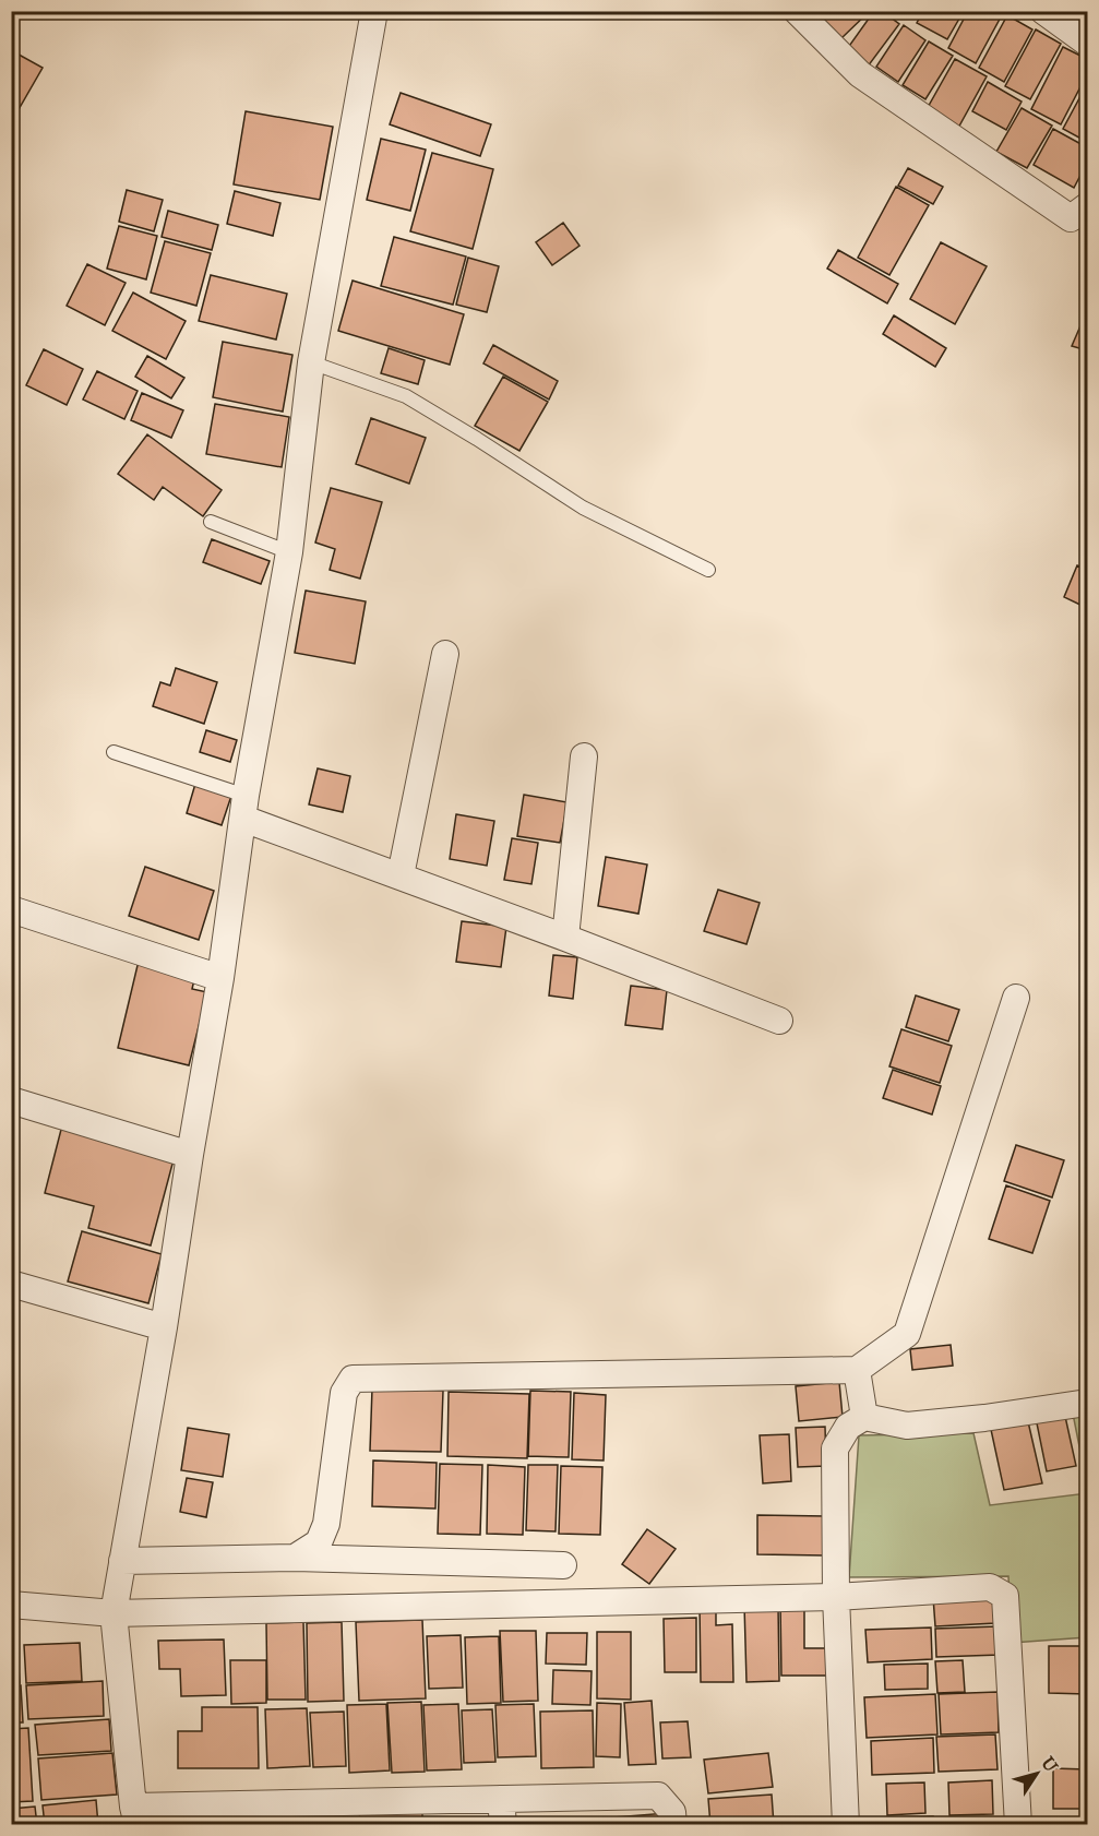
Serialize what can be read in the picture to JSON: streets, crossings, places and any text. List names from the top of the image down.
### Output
{
  "north": "top right"
}
